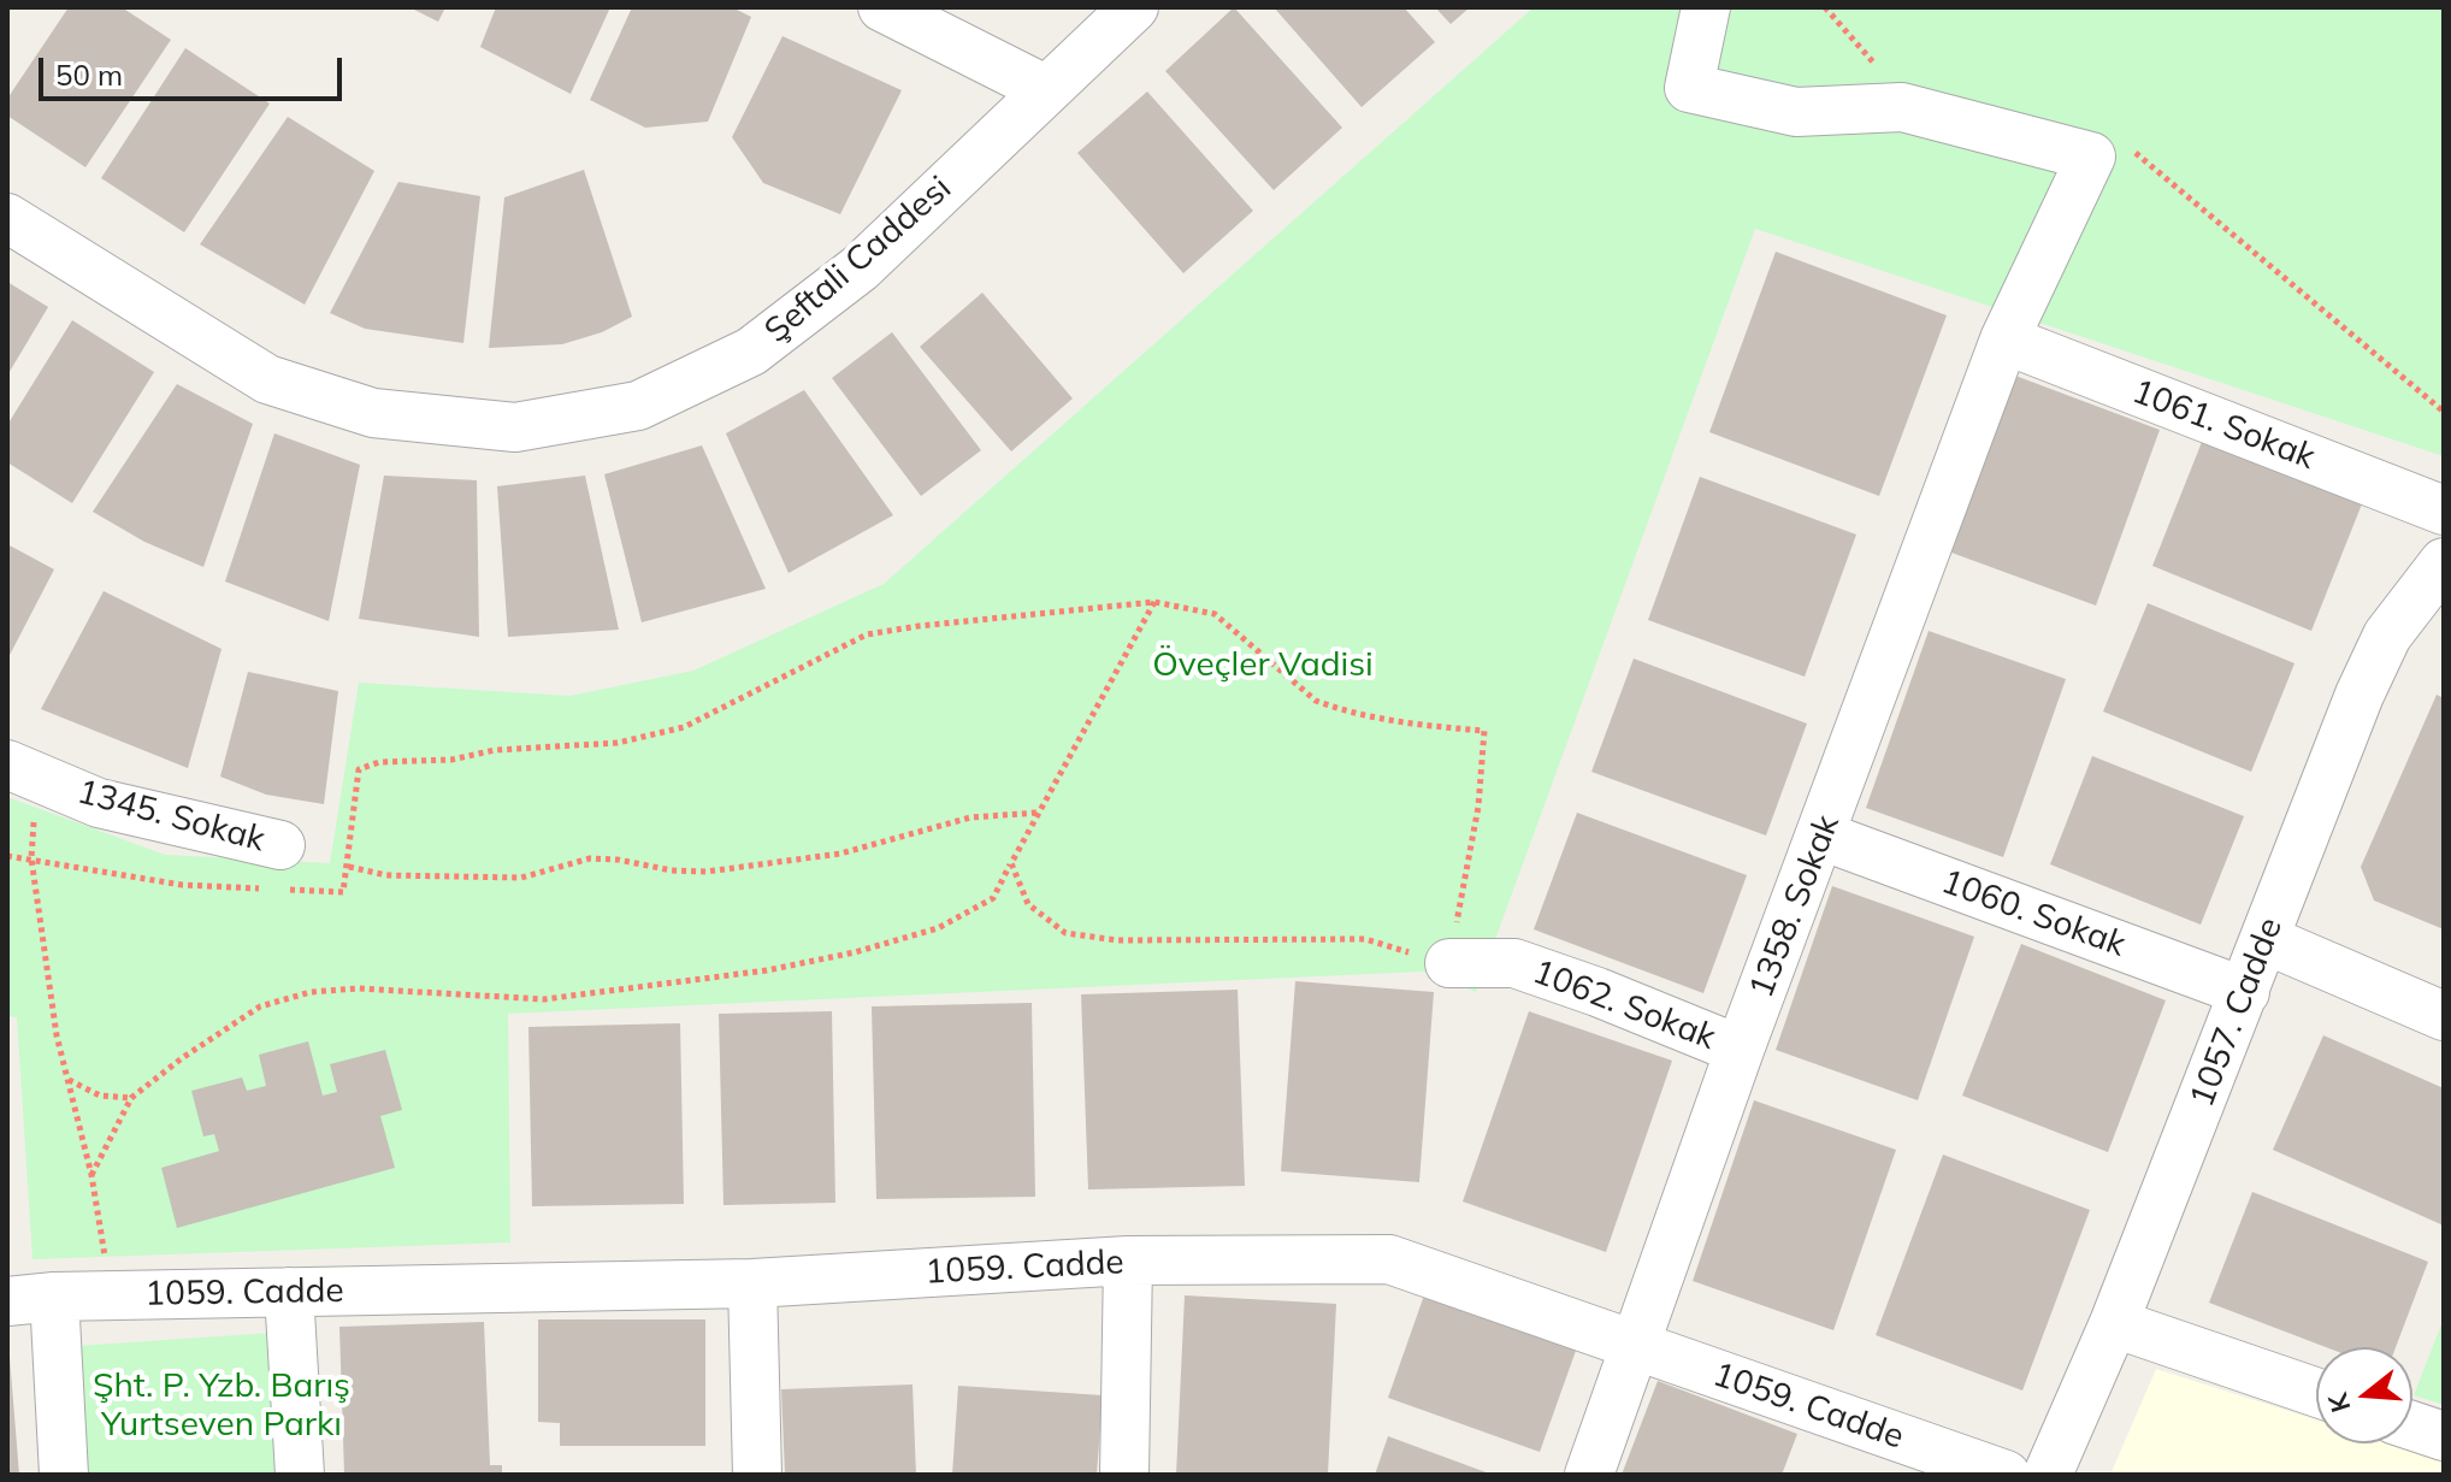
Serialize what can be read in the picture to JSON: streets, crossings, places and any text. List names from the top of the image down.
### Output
{
  "streets": {
    "street": [
      "Şeftali Caddesi",
      "1061. Sokak",
      "1345. Sokak",
      "1358. Sokak",
      "1060. Sokak",
      "1062. Sokak",
      "1057. Cadde",
      "1059. Cadde"
    ]
  },
  "crossings": [
    ["1061. Sokak", "1358. Sokak"],
    ["1358. Sokak", "1060. Sokak"],
    ["1358. Sokak", "1062. Sokak"],
    ["1358. Sokak", "1059. Cadde"],
    ["1060. Sokak", "1057. Cadde"]
  ],
  "parks": ["Öveçler Vadisi", "Şht. P. Yzb. Barış Yurtseven Parkı"],
  "scale_bar": "50 m",
  "north": "left"
}
